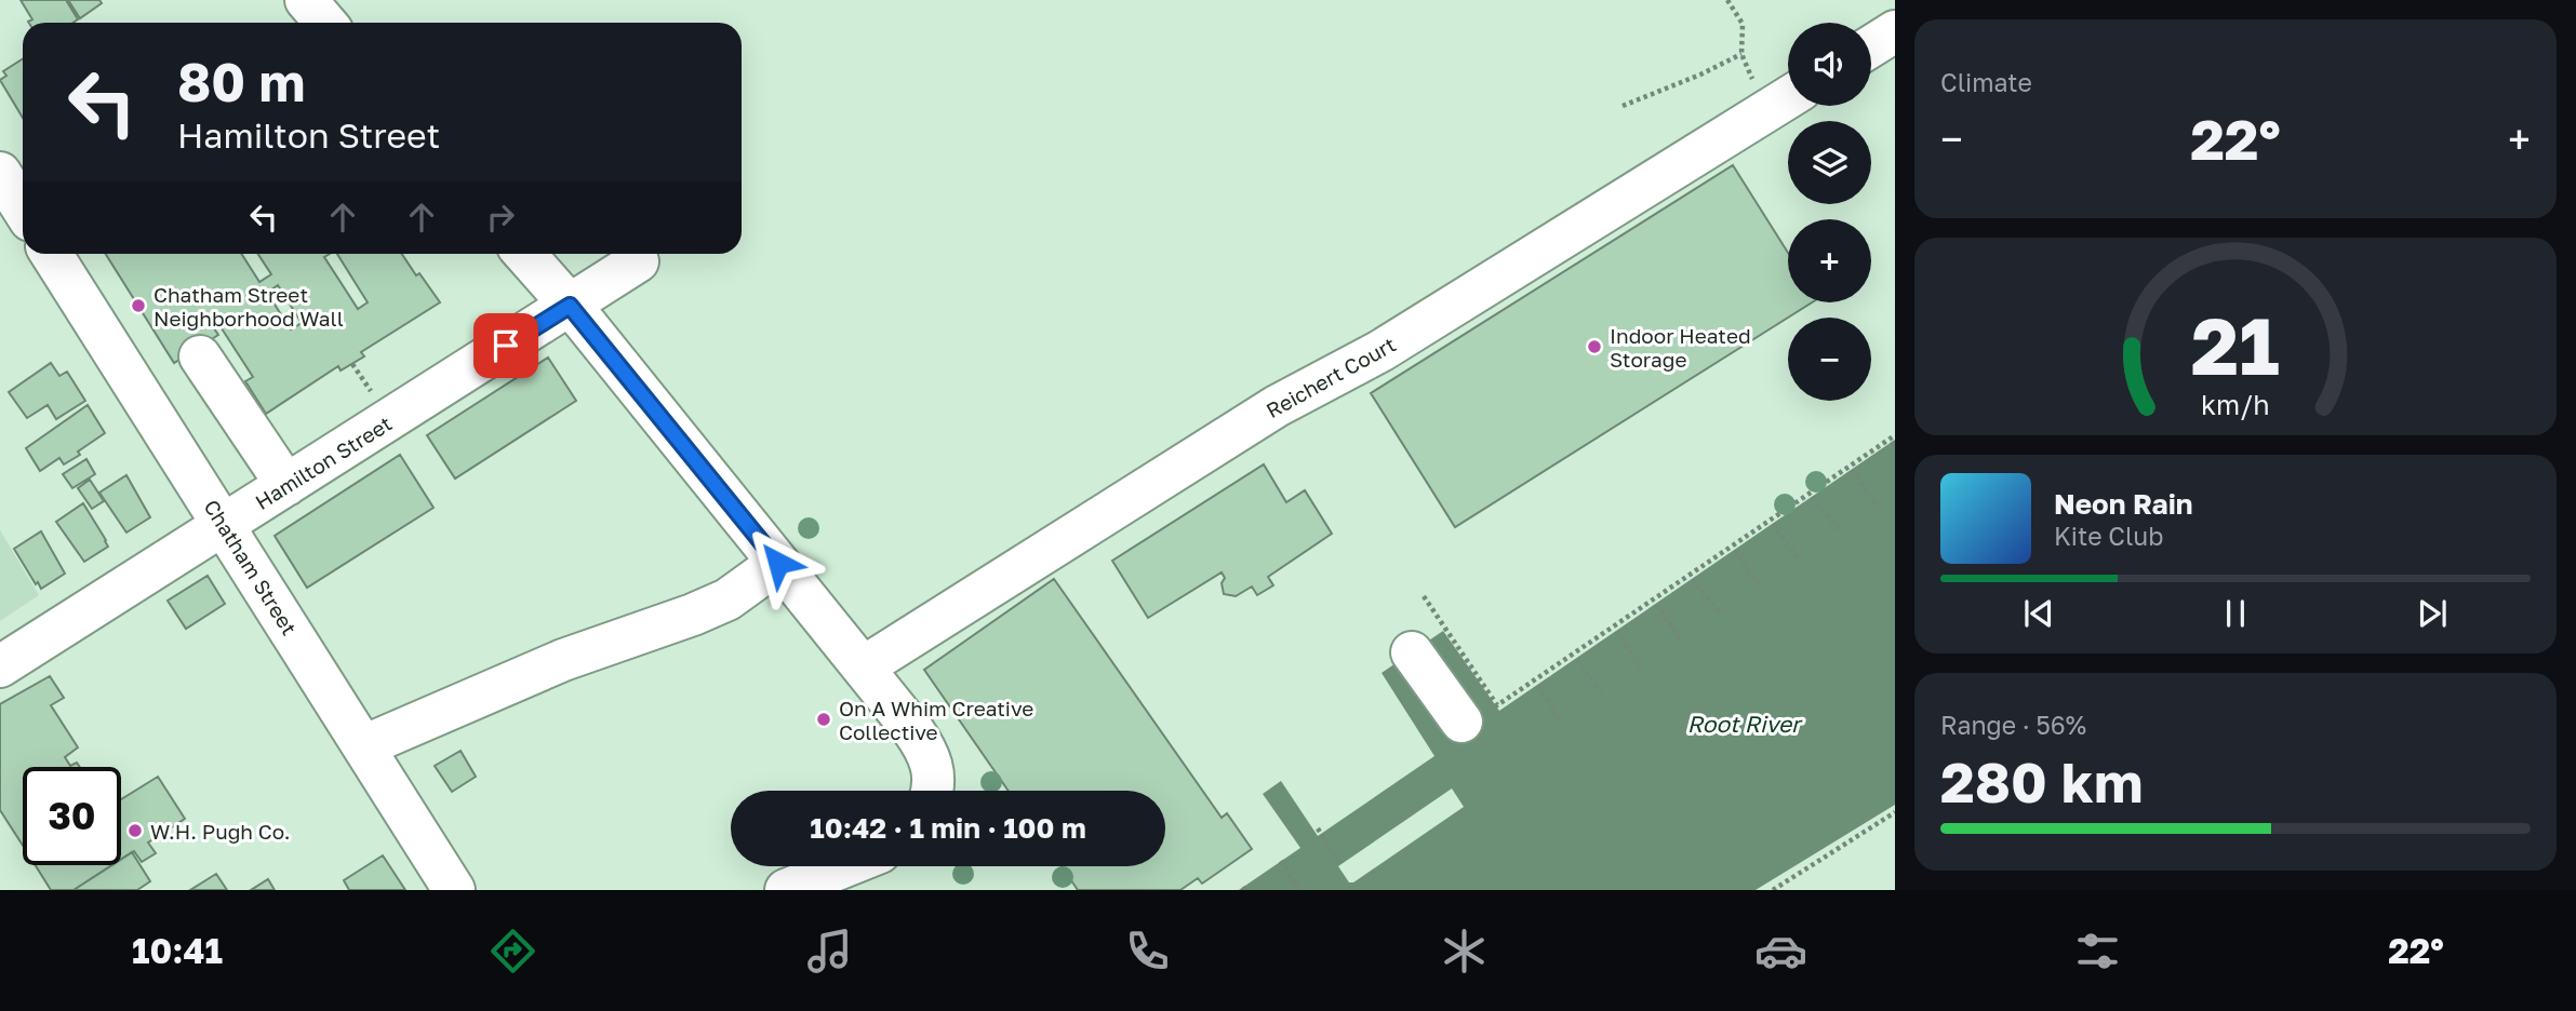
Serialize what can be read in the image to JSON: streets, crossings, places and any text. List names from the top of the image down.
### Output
{
  "streets": {
    "street": ["Reichert Court", "Hamilton Street", "Chatham Street"]
  },
  "crossings": [
    ["Hamilton Street", "Chatham Street"]
  ],
  "water": ["Root River"],
  "places": [
    "Chatham Street Neighborhood Wall",
    "Indoor Heated Storage",
    "On A Whim Creative Collective",
    "W.H. Pugh Co."
  ],
  "page": {
    "tile": [
      "Climate",
      ["Range · 56%", "280 km"]
    ],
    "map_buttons": ["+", "−"],
    "turn": ["80 m", "Hamilton Street"],
    "heat": ["−", "22°", "+"],
    "song": ["Neon Rain", "Kite Club"],
    "limit": "30",
    "trip": "10:42 · 1 min · 100 m",
    "tabs": ["10:41", "22°"],
    "gauge": ["21", "km/h"]
  }
}
